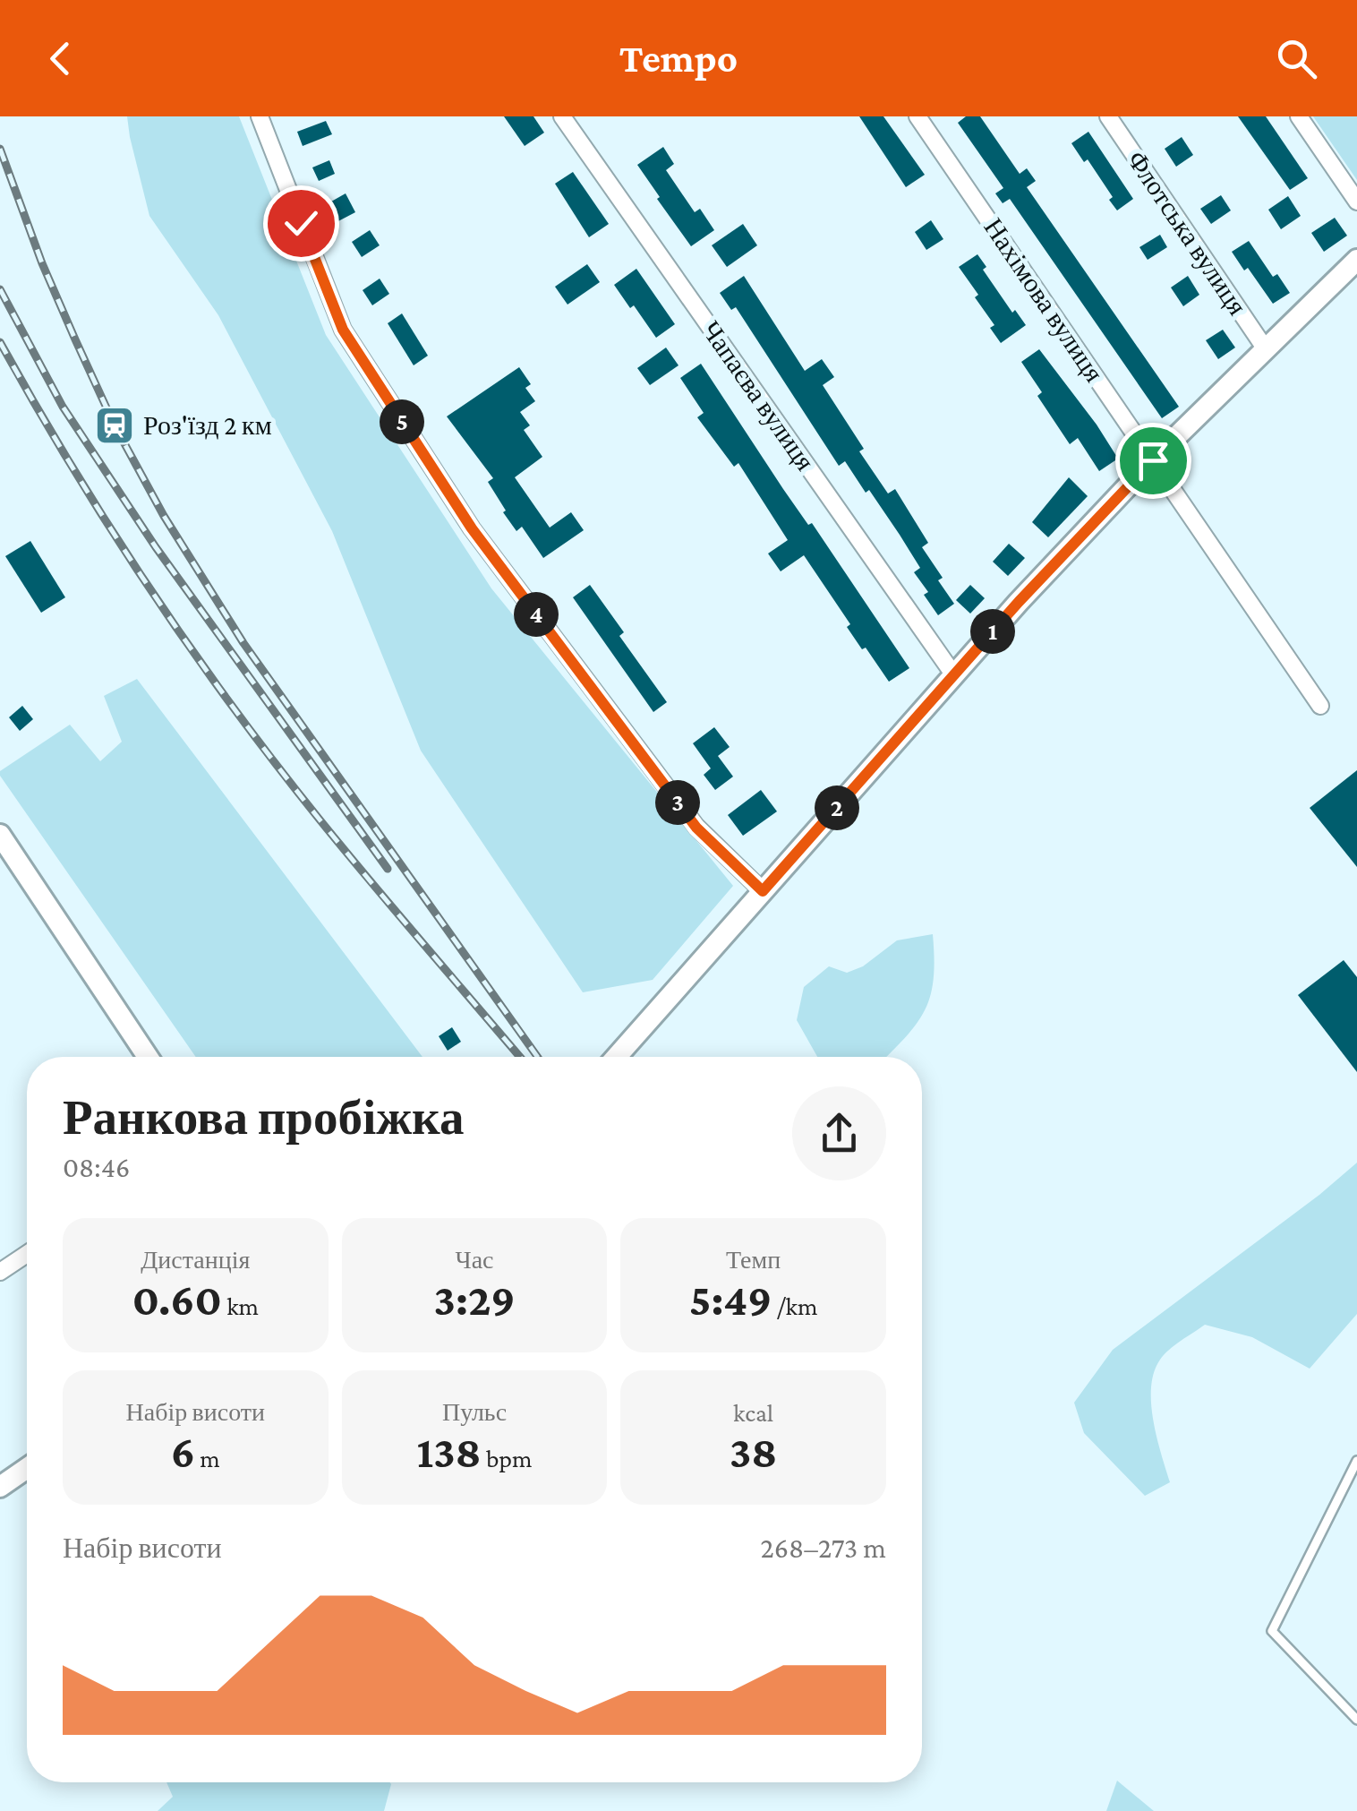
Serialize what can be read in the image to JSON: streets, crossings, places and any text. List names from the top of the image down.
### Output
{
  "streets": {
    "street": ["Флотська вулиця", "Нахімова вулиця", "Чапаєва вулиця"]
  },
  "places": {
    "station": ["Роз'їзд 2 км"]
  },
  "page": {
    "header": "Tempo",
    "pins": [
      "5",
      "4",
      "1",
      "3",
      "2"
    ],
    "heading": ["Ранкова пробіжка", "08:46"],
    "stats": [
      ["Дистанція", "0.60 km"],
      ["Час", "3:29"],
      ["Темп", "5:49 /km"],
      ["Набір висоти", "6 m"],
      ["Пульс", "138 bpm"],
      ["kcal", "38"]
    ],
    "chart": ["Набір висоти", "268–273 m"]
  }
}
